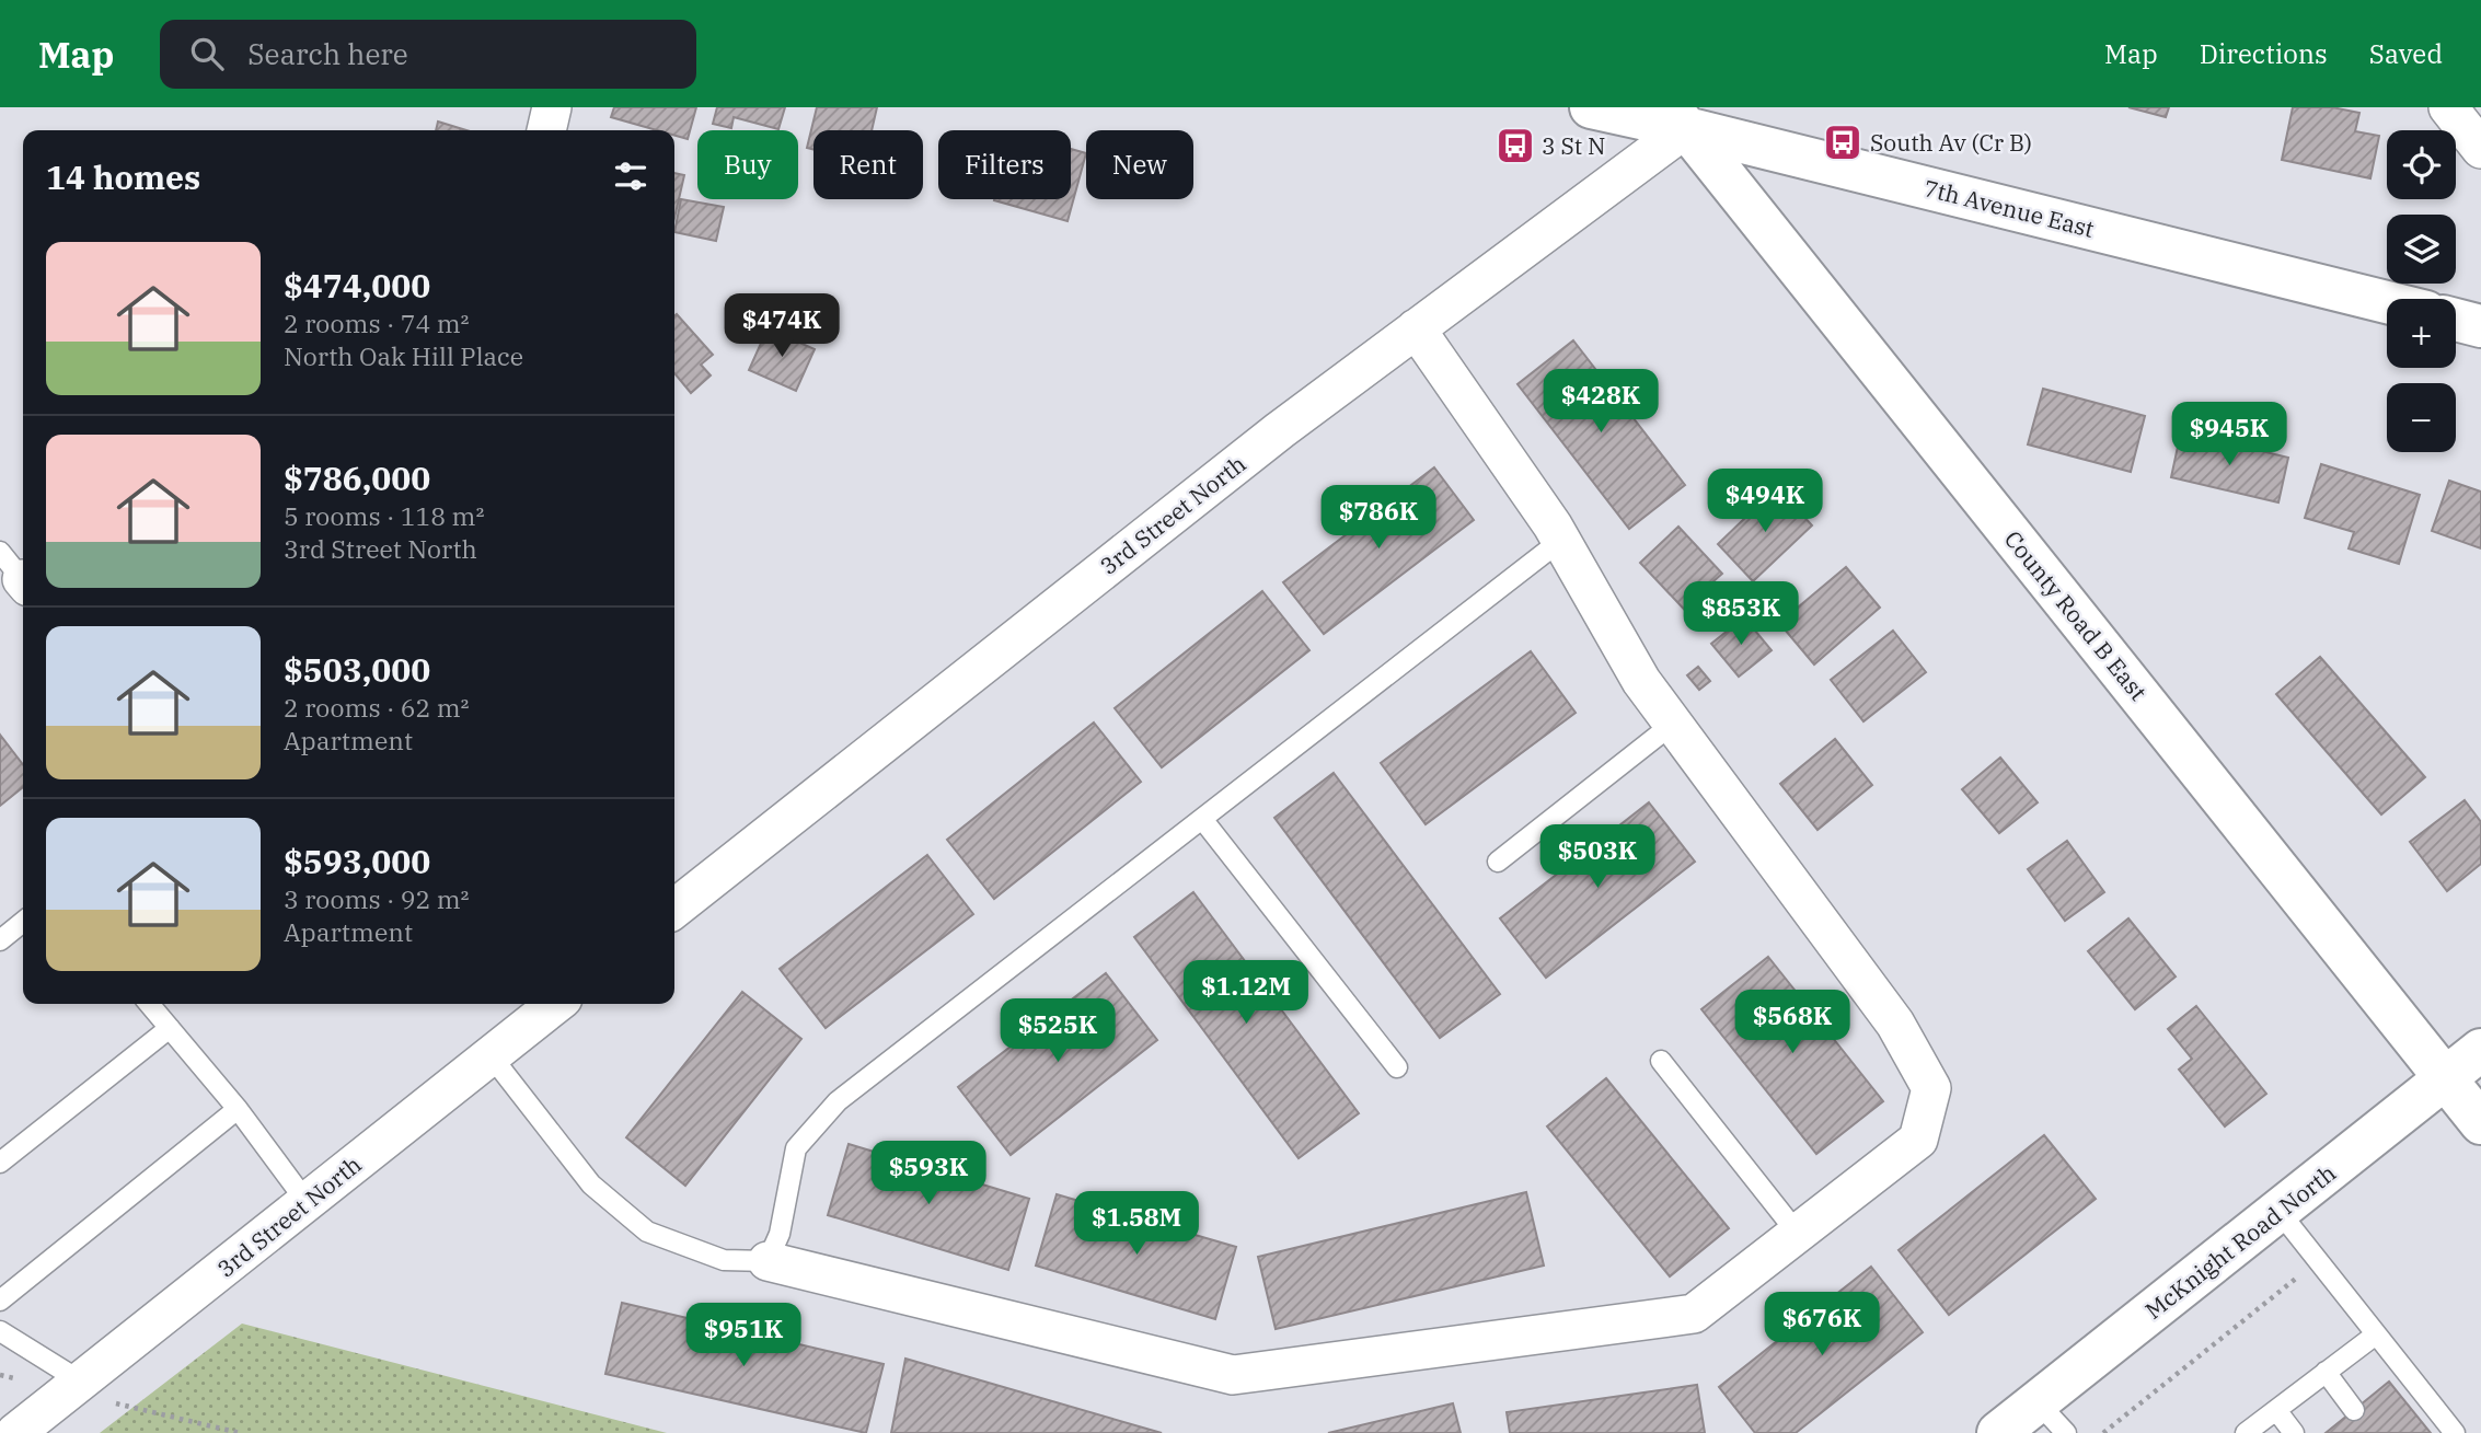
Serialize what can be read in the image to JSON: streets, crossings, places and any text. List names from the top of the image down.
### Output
{
  "streets": {
    "street": [
      "7th Avenue East",
      "3rd Street North",
      "County Road B East",
      "McKnight Road North"
    ]
  },
  "crossings": [
    ["7th Avenue East", "3rd Street North"],
    ["7th Avenue East", "County Road B East"],
    ["3rd Street North", "County Road B East"],
    ["County Road B East", "McKnight Road North"]
  ],
  "places": {
    "bus stop": ["South Av (Cr B)", "3 St N"]
  },
  "page": {
    "header": "Map",
    "search": "Search here",
    "nav": ["Map", "Directions", "Saved"],
    "map_buttons": ["+", "−"],
    "chip": [
      "Buy",
      "Rent",
      "Filters",
      "New"
    ],
    "heading": "14 homes",
    "list": [
      {
        "name": "$474,000",
        "note": "2 rooms · 74 m² · North Oak Hill Place"
      },
      {
        "name": "$786,000",
        "note": "5 rooms · 118 m² · 3rd Street North"
      },
      {
        "name": "$503,000",
        "note": "2 rooms · 62 m² · Apartment"
      },
      {
        "name": "$593,000",
        "note": "3 rooms · 92 m² · Apartment"
      }
    ],
    "price": [
      "$474K",
      "$428K",
      "$945K",
      "$494K",
      "$786K",
      "$853K",
      "$503K",
      "$1.12M",
      "$568K",
      "$525K",
      "$593K",
      "$1.58M",
      "$676K",
      "$951K"
    ]
  }
}
